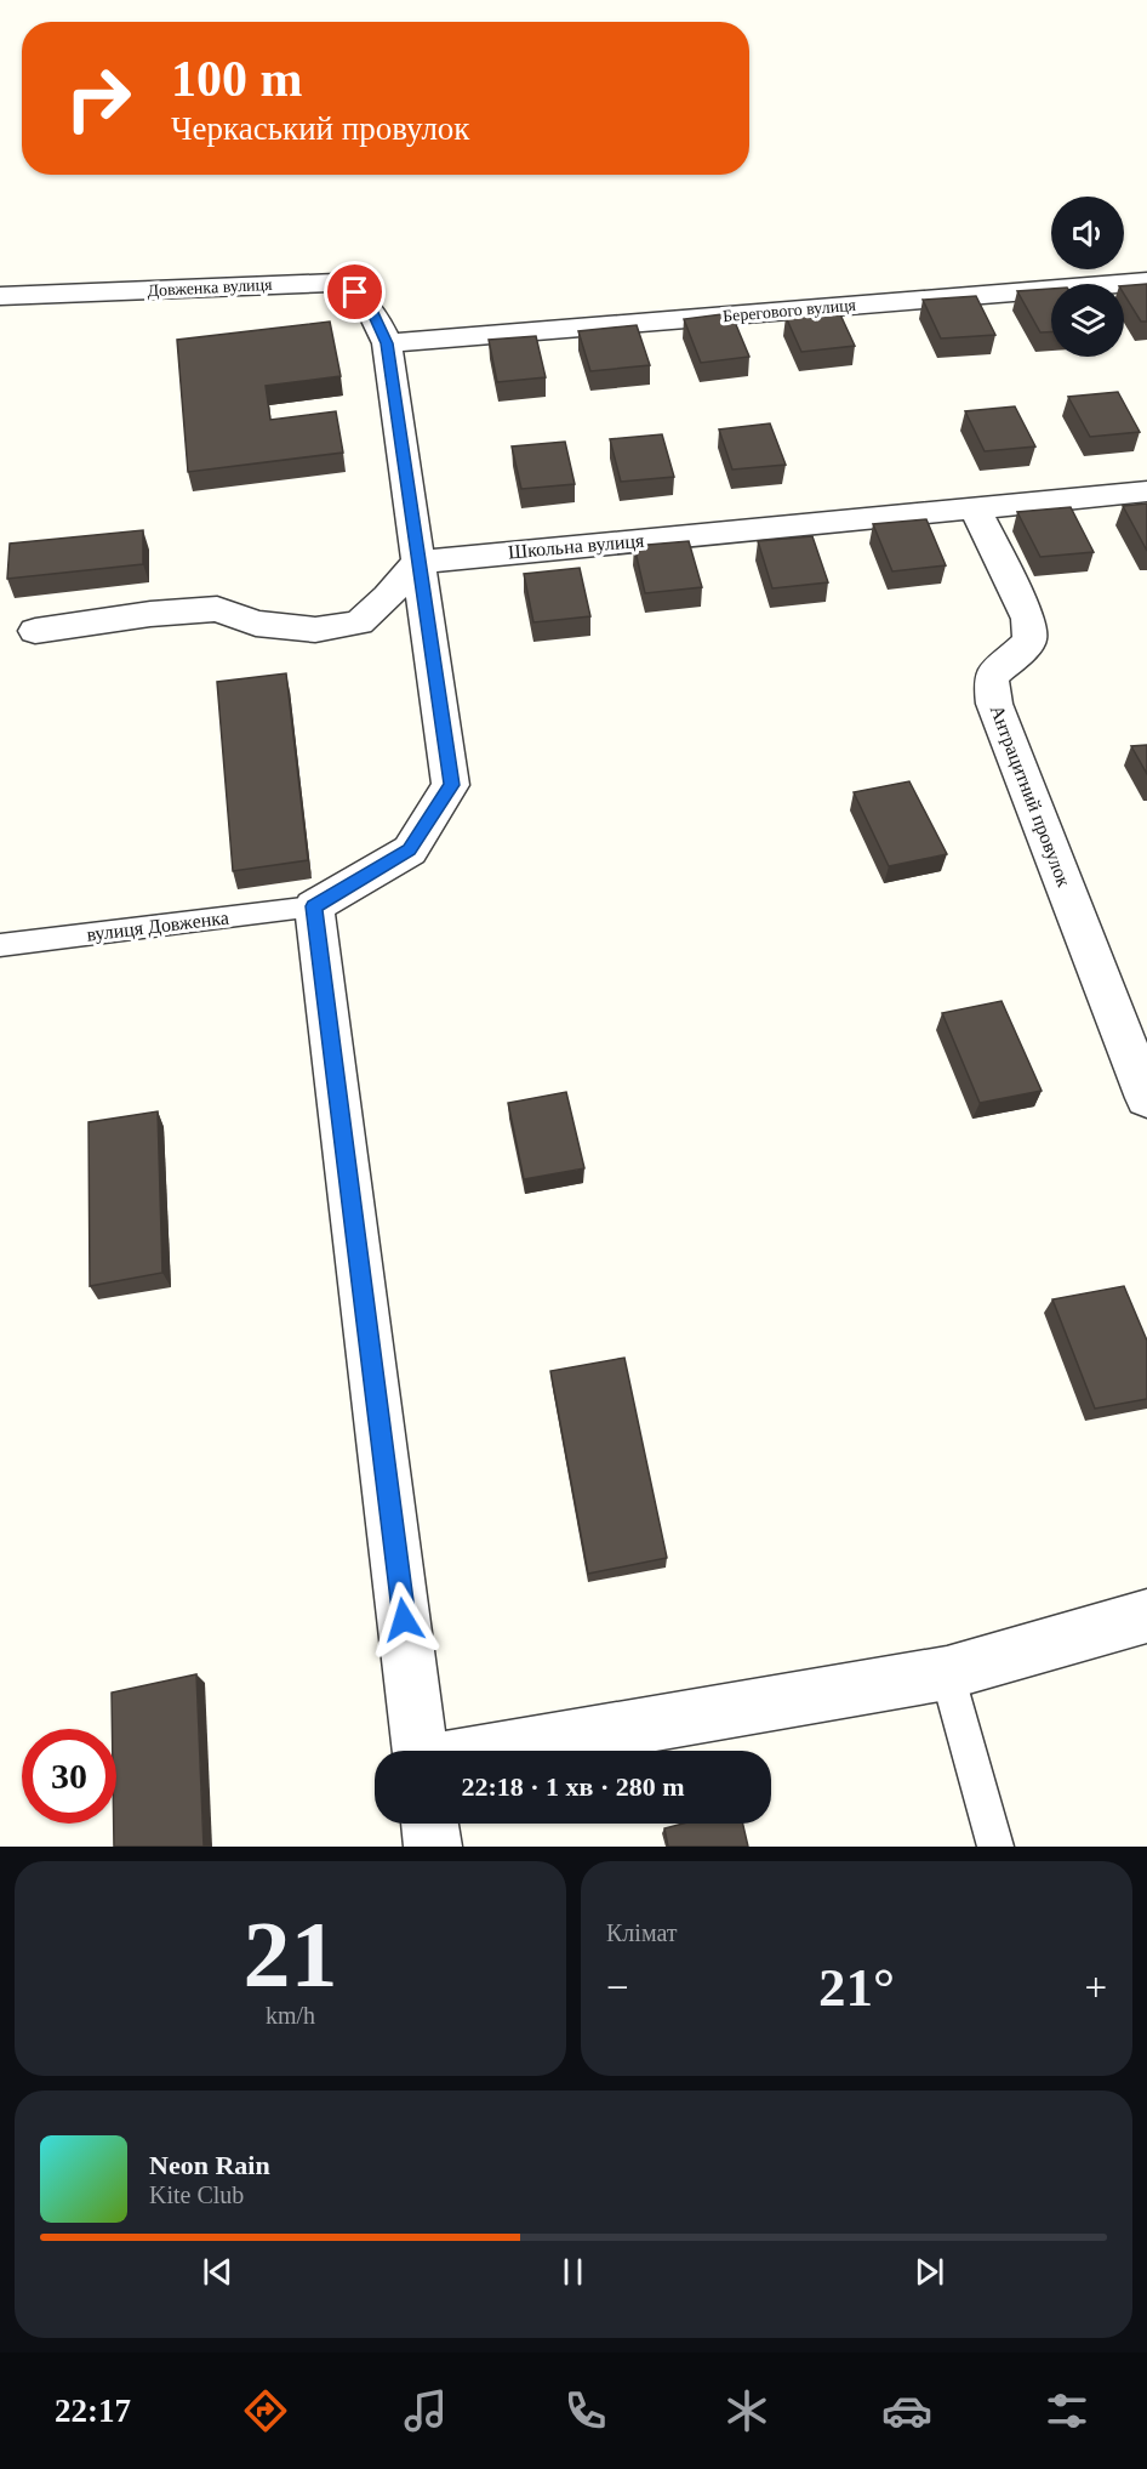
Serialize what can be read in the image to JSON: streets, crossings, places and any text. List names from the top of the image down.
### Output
{
  "streets": {
    "street": [
      "Довженка вулиця",
      "Берегового вулиця",
      "Школьна вулиця",
      "Антрацитний провулок"
    ],
    "lane": ["вулиця Довженка"]
  },
  "crossings": [
    ["Довженка вулиця", "Берегового вулиця"],
    ["Довженка вулиця", "Школьна вулиця"],
    ["Довженка вулиця", "вулиця Довженка"],
    ["Школьна вулиця", "Антрацитний провулок"]
  ],
  "page": {
    "turn": ["100 m", "Черкаський провулок"],
    "limit": "30",
    "trip": "22:18 · 1 хв · 280 m",
    "tile": [
      ["21", "km/h"],
      "Клімат"
    ],
    "heat": ["−", "21°", "+"],
    "song": ["Neon Rain", "Kite Club"],
    "tabs": "22:17"
  }
}
